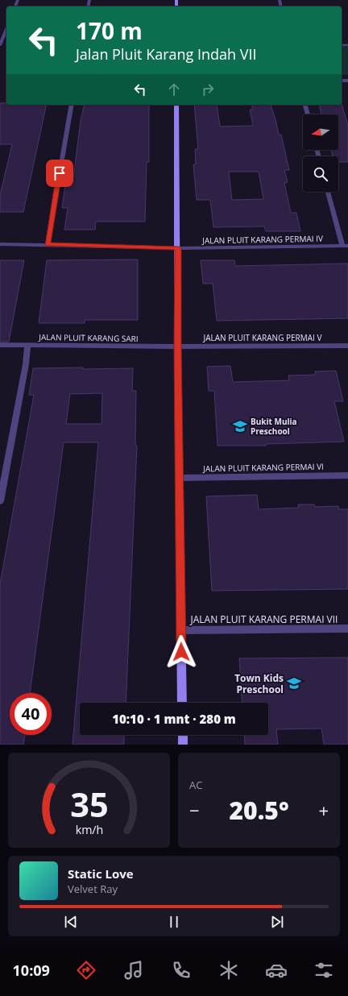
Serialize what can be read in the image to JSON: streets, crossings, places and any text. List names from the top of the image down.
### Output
{
  "streets": {
    "street": [
      "JALAN PLUIT KARANG PERMAI IV",
      "JALAN PLUIT KARANG SARI",
      "JALAN PLUIT KARANG PERMAI V",
      "JALAN PLUIT KARANG PERMAI VI",
      "JALAN PLUIT KARANG PERMAI VII"
    ]
  },
  "crossings": [
    ["JALAN PLUIT KARANG SARI", "JALAN PLUIT KARANG PERMAI V"]
  ],
  "places": {
    "school or university": ["Bukit Mulia Preschool", "Town Kids Preschool"]
  },
  "north": "left",
  "page": {
    "turn": ["170 m", "Jalan Pluit Karang Indah VII"],
    "limit": "40",
    "trip": "10:10 · 1 mnt · 280 m",
    "tile": "AC",
    "heat": ["−", "20.5°", "+"],
    "song": ["Static Love", "Velvet Ray"],
    "tabs": "10:09",
    "gauge": ["35", "km/h"]
  }
}
